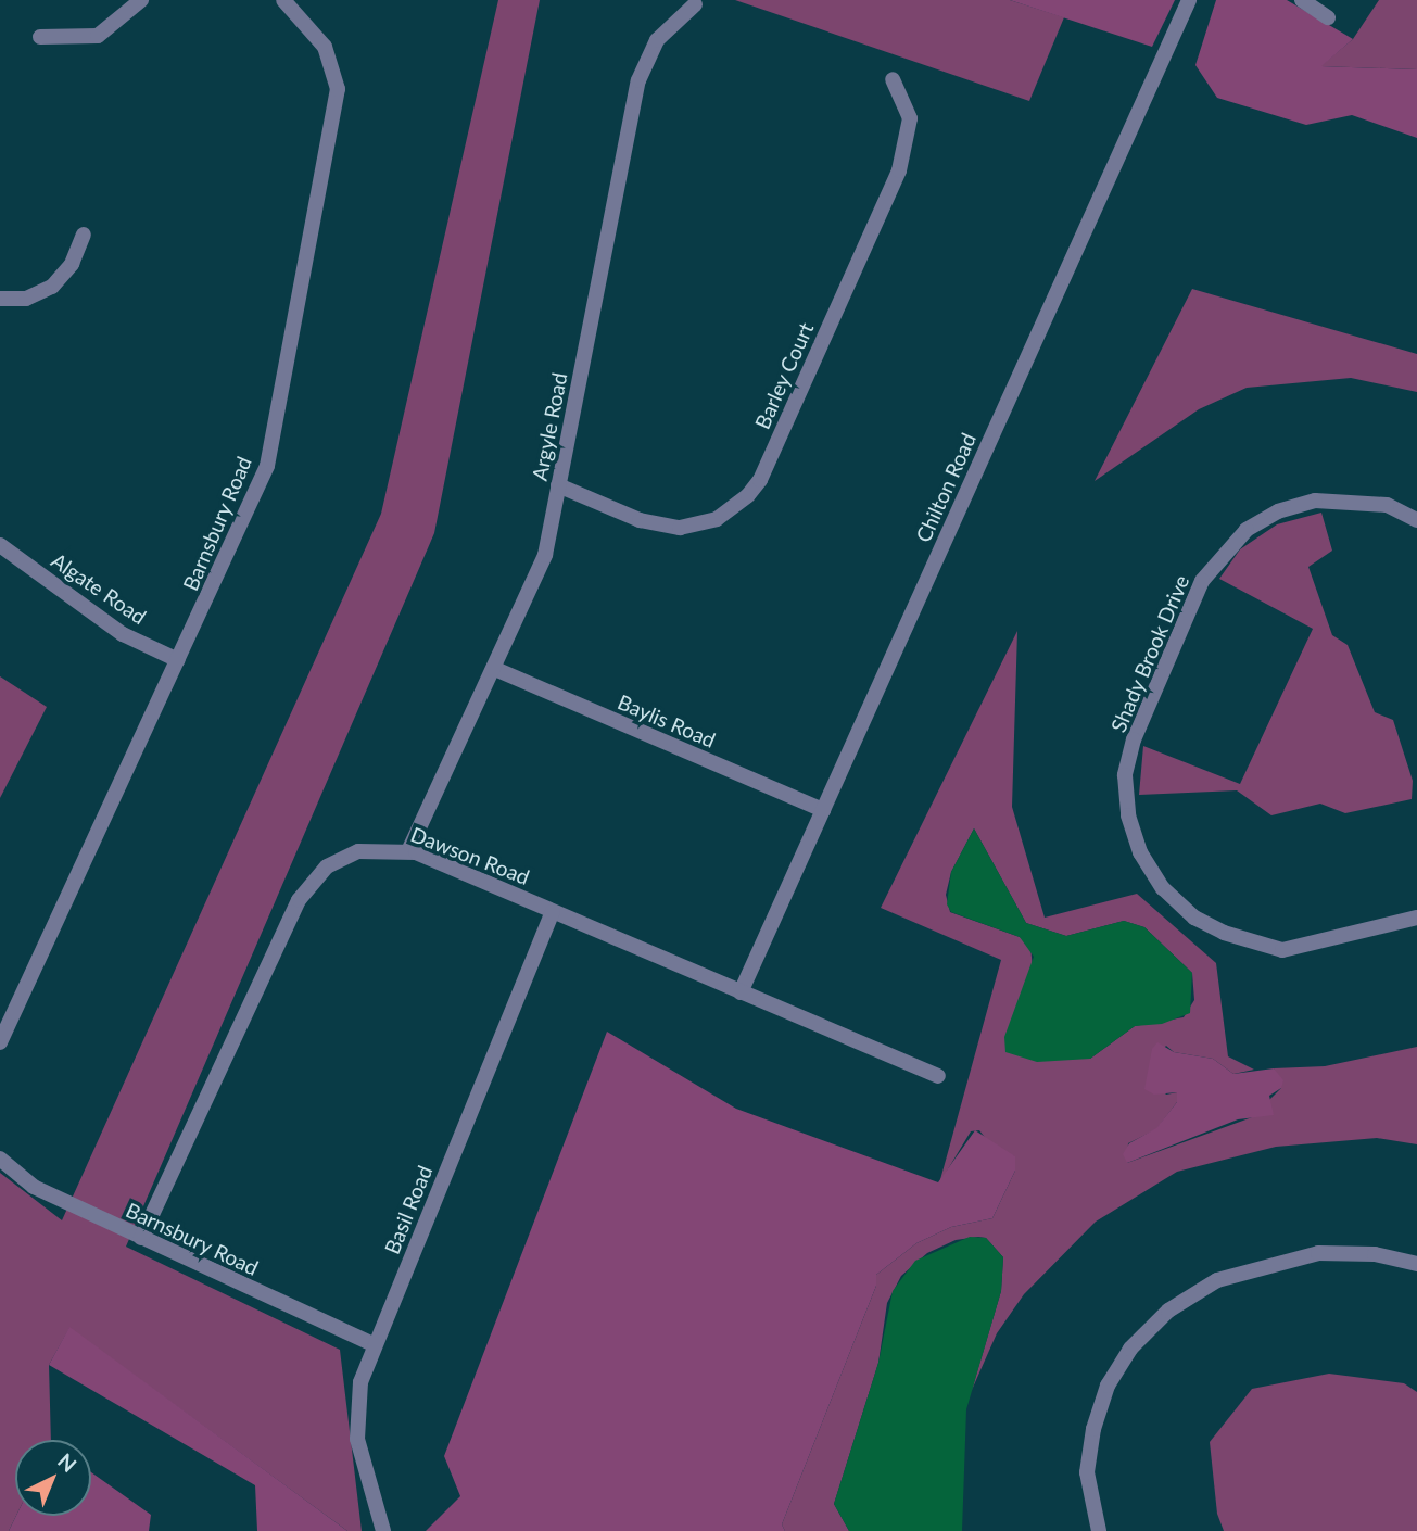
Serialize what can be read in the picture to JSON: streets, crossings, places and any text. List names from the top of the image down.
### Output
{
  "streets": {
    "street": [
      "Barley Court",
      "Argyle Road",
      "Chilton Road",
      "Barnsbury Road",
      "Algate Road",
      "Shady Brook Drive",
      "Baylis Road",
      "Dawson Road",
      "Basil Road"
    ]
  },
  "crossings": [
    ["Barley Court", "Argyle Road"],
    ["Argyle Road", "Baylis Road"],
    ["Argyle Road", "Dawson Road"],
    ["Chilton Road", "Baylis Road"],
    ["Chilton Road", "Dawson Road"],
    ["Barnsbury Road", "Algate Road"],
    ["Barnsbury Road", "Dawson Road"],
    ["Barnsbury Road", "Basil Road"],
    ["Dawson Road", "Basil Road"]
  ],
  "north": "top right"
}
